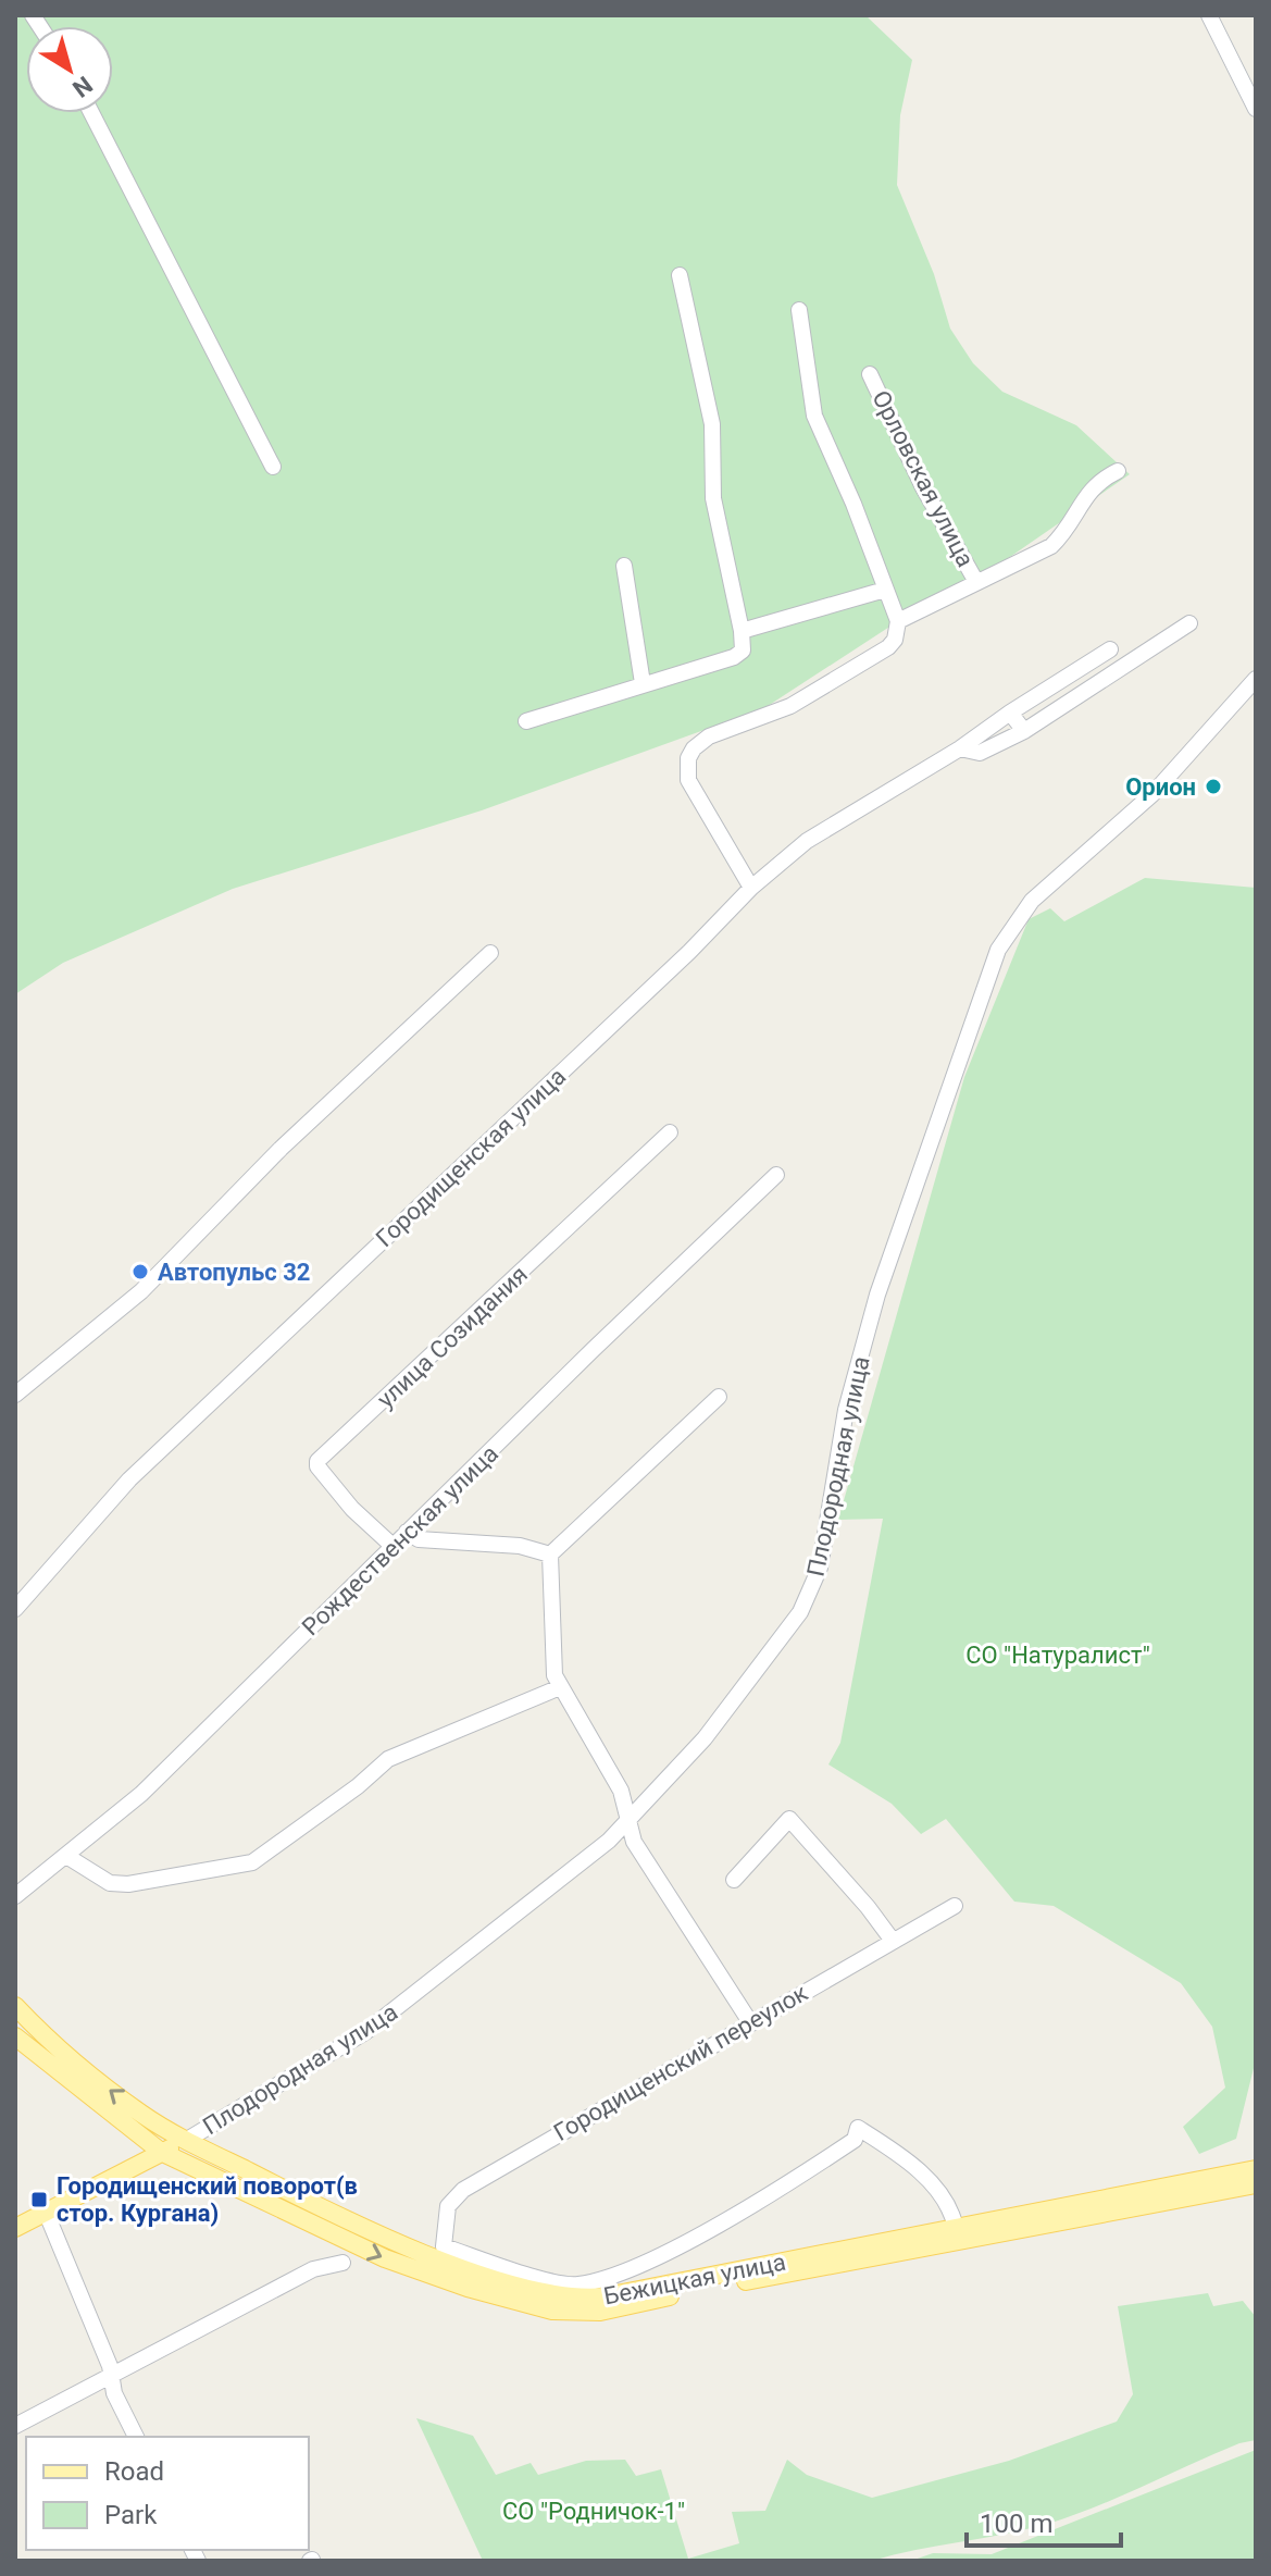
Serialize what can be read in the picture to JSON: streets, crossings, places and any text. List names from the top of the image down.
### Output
{
  "streets": {
    "main road": ["Бежицкая улица"],
    "street": [
      "Орловская улица",
      "Городищенская улица",
      "улица Созидания",
      "Плодородная улица",
      "Рождественская улица",
      "Городищенский переулок"
    ]
  },
  "crossings": [
    ["улица Созидания", "Рождественская улица"],
    ["Плодородная улица", "Бежицкая улица"],
    ["Городищенский переулок", "Бежицкая улица"]
  ],
  "parks": ["СО \"Натуралист\"", "СО \"Родничок-1\""],
  "places": {
    "other": ["Орион", "Автопульс 32"],
    "transit": ["Городищенский поворот(в стор. Кургана)"]
  },
  "legend": ["Road", "Park"],
  "scale_bar": "100 m",
  "north": "bottom right"
}
